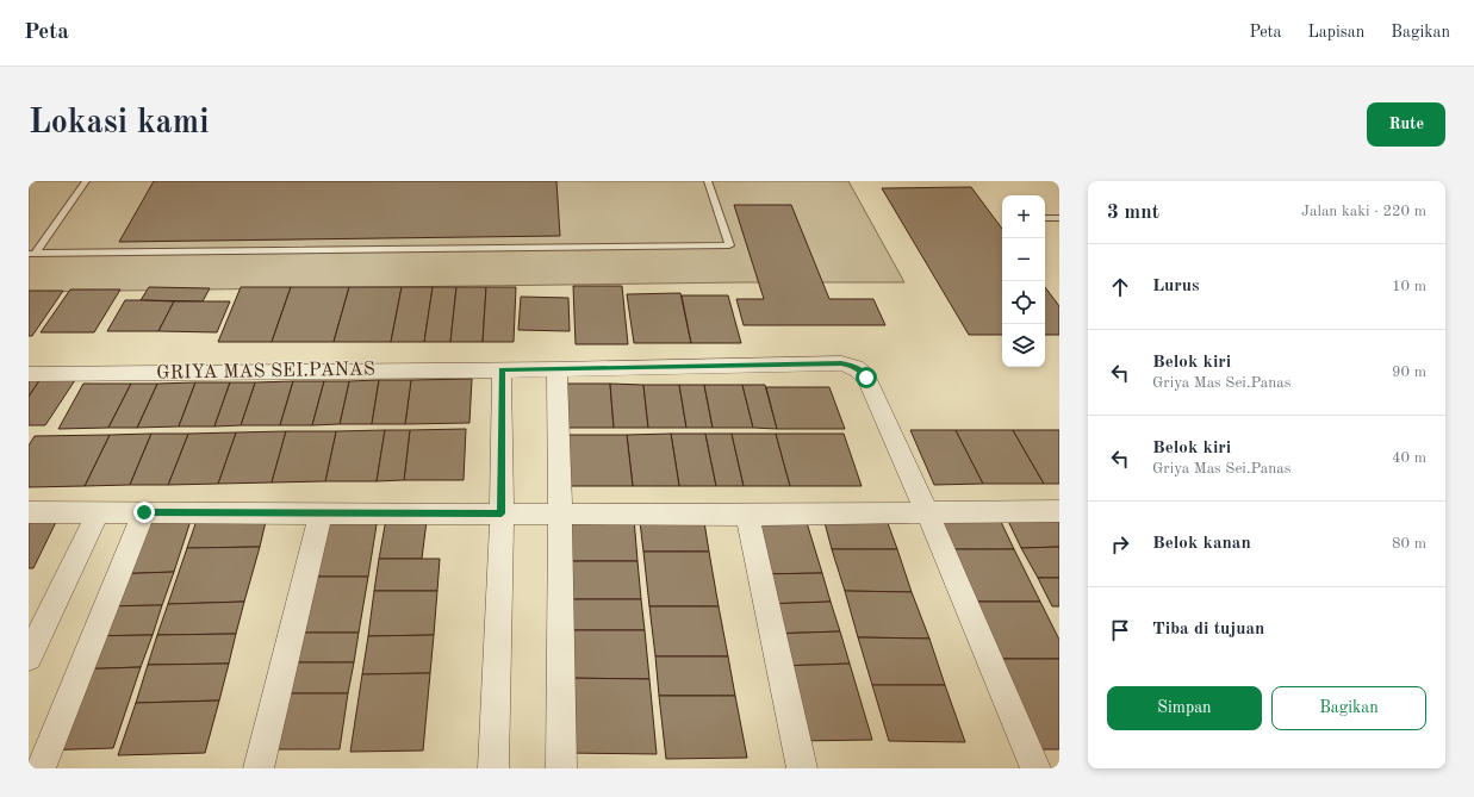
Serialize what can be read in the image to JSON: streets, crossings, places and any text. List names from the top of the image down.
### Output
{
  "streets": {
    "street": ["GRIYA MAS SEI.PANAS"]
  },
  "page": {
    "header": "Peta",
    "nav": ["Peta", "Lapisan", "Bagikan"],
    "buttons": [
      "Rute",
      ["Simpan", "Bagikan"]
    ],
    "title": "Lokasi kami",
    "heading": ["3 mnt", "Jalan kaki · 220 m"],
    "map_buttons": ["+", "−"],
    "list": [
      ["Lurus", "10 m"],
      ["Belok kiri", "Griya Mas Sei.Panas", "90 m"],
      ["Belok kiri", "Griya Mas Sei.Panas", "40 m"],
      ["Belok kanan", "80 m"],
      "Tiba di tujuan"
    ]
  }
}
